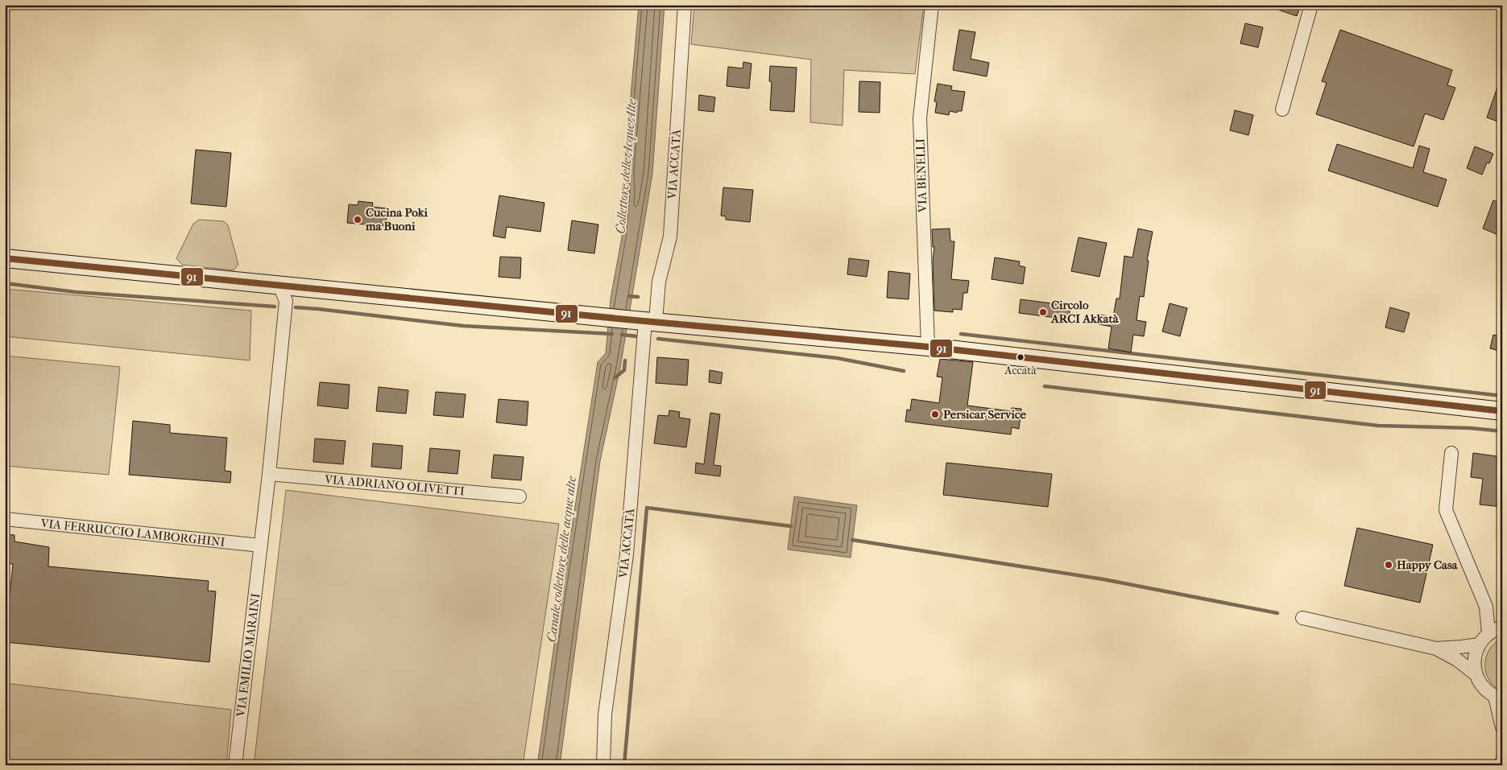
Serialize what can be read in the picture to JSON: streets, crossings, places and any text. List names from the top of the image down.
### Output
{
  "streets": {
    "street": [
      "VIA ACCATÀ",
      "VIA BENELLI",
      "VIA ADRIANO OLIVETTI",
      "VIA FERRUCCIO LAMBORGHINI",
      "VIA EMILIO MARAINI"
    ]
  },
  "crossings": [
    ["VIA ADRIANO OLIVETTI", "VIA EMILIO MARAINI"],
    ["VIA FERRUCCIO LAMBORGHINI", "VIA EMILIO MARAINI"]
  ],
  "water": ["Collettore delle Acque Alte", "Canale collettore delle acque alte"],
  "places": [
    "Cucina Poki ma Buoni",
    "Circolo ARCI Akkatà",
    "Accatà",
    "Persicar Service",
    "Happy Casa"
  ],
  "lines": ["transit line 91"]
}
